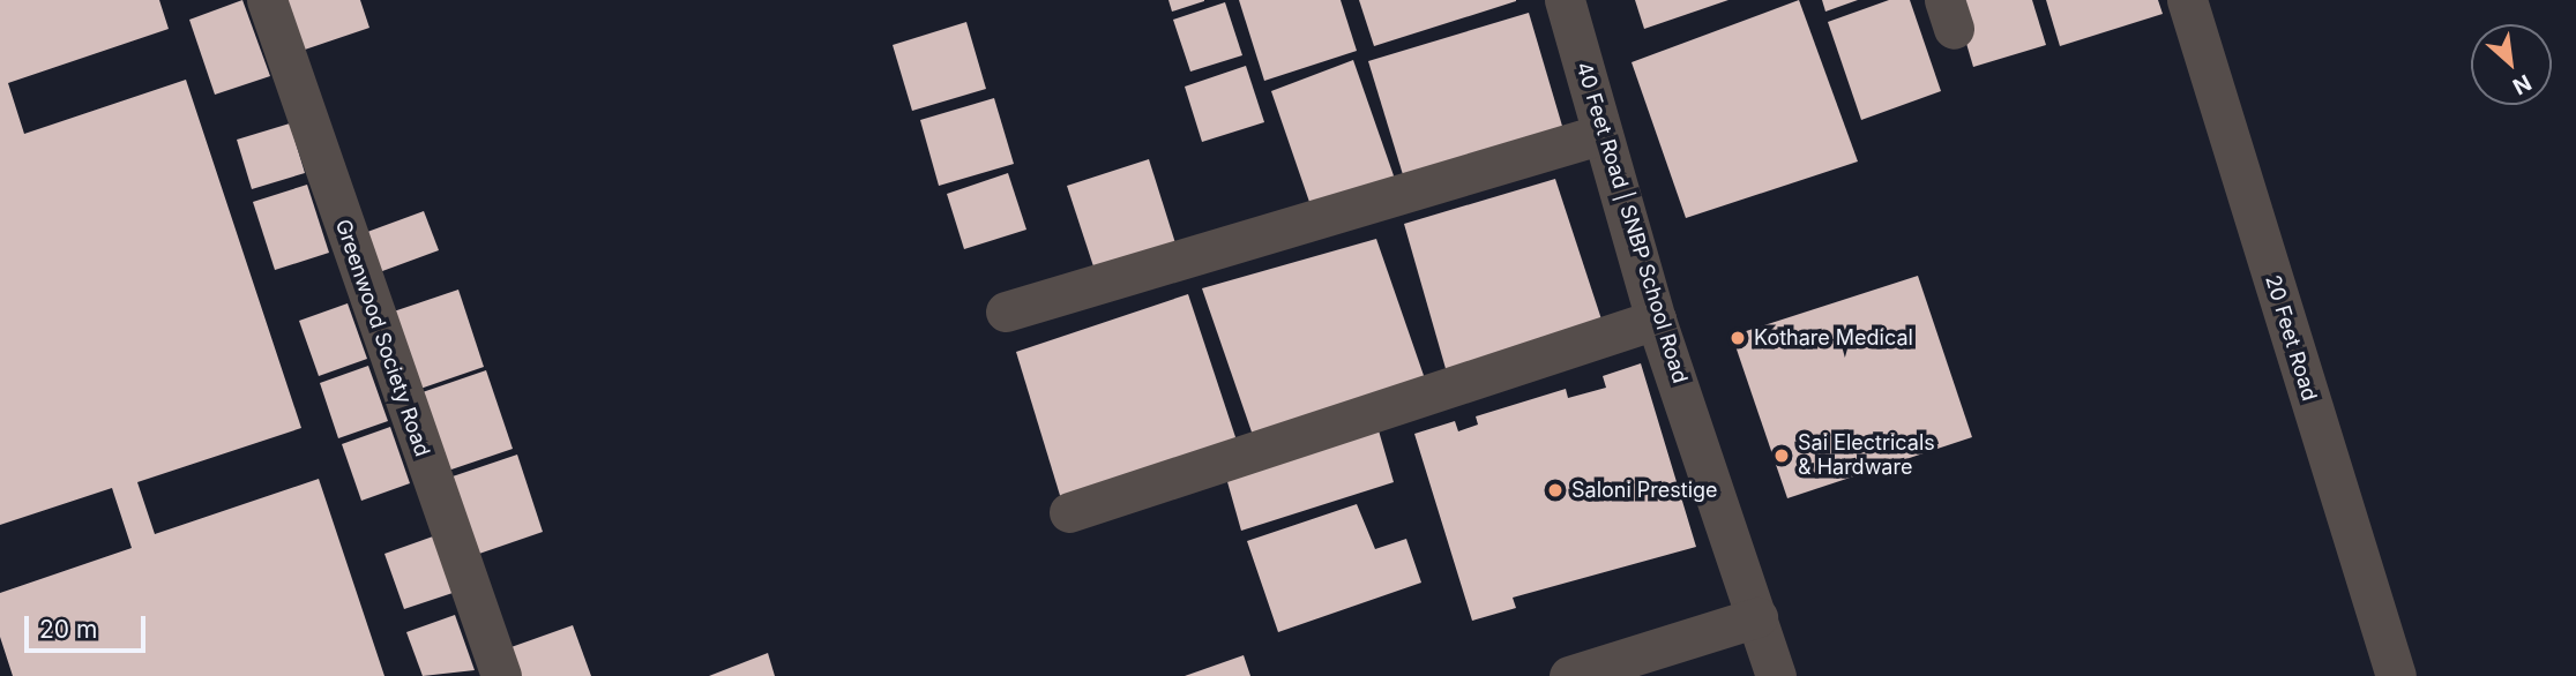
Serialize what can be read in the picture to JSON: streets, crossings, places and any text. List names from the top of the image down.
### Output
{
  "streets": {
    "street": ["40 Feet Road | SNBP School Road", "Greenwood Society Road", "20 Feet Road"]
  },
  "places": ["Kothare Medical", "Sai Electricals & Hardware", "Saloni Prestige"],
  "scale_bar": "20 m",
  "north": "bottom right"
}
